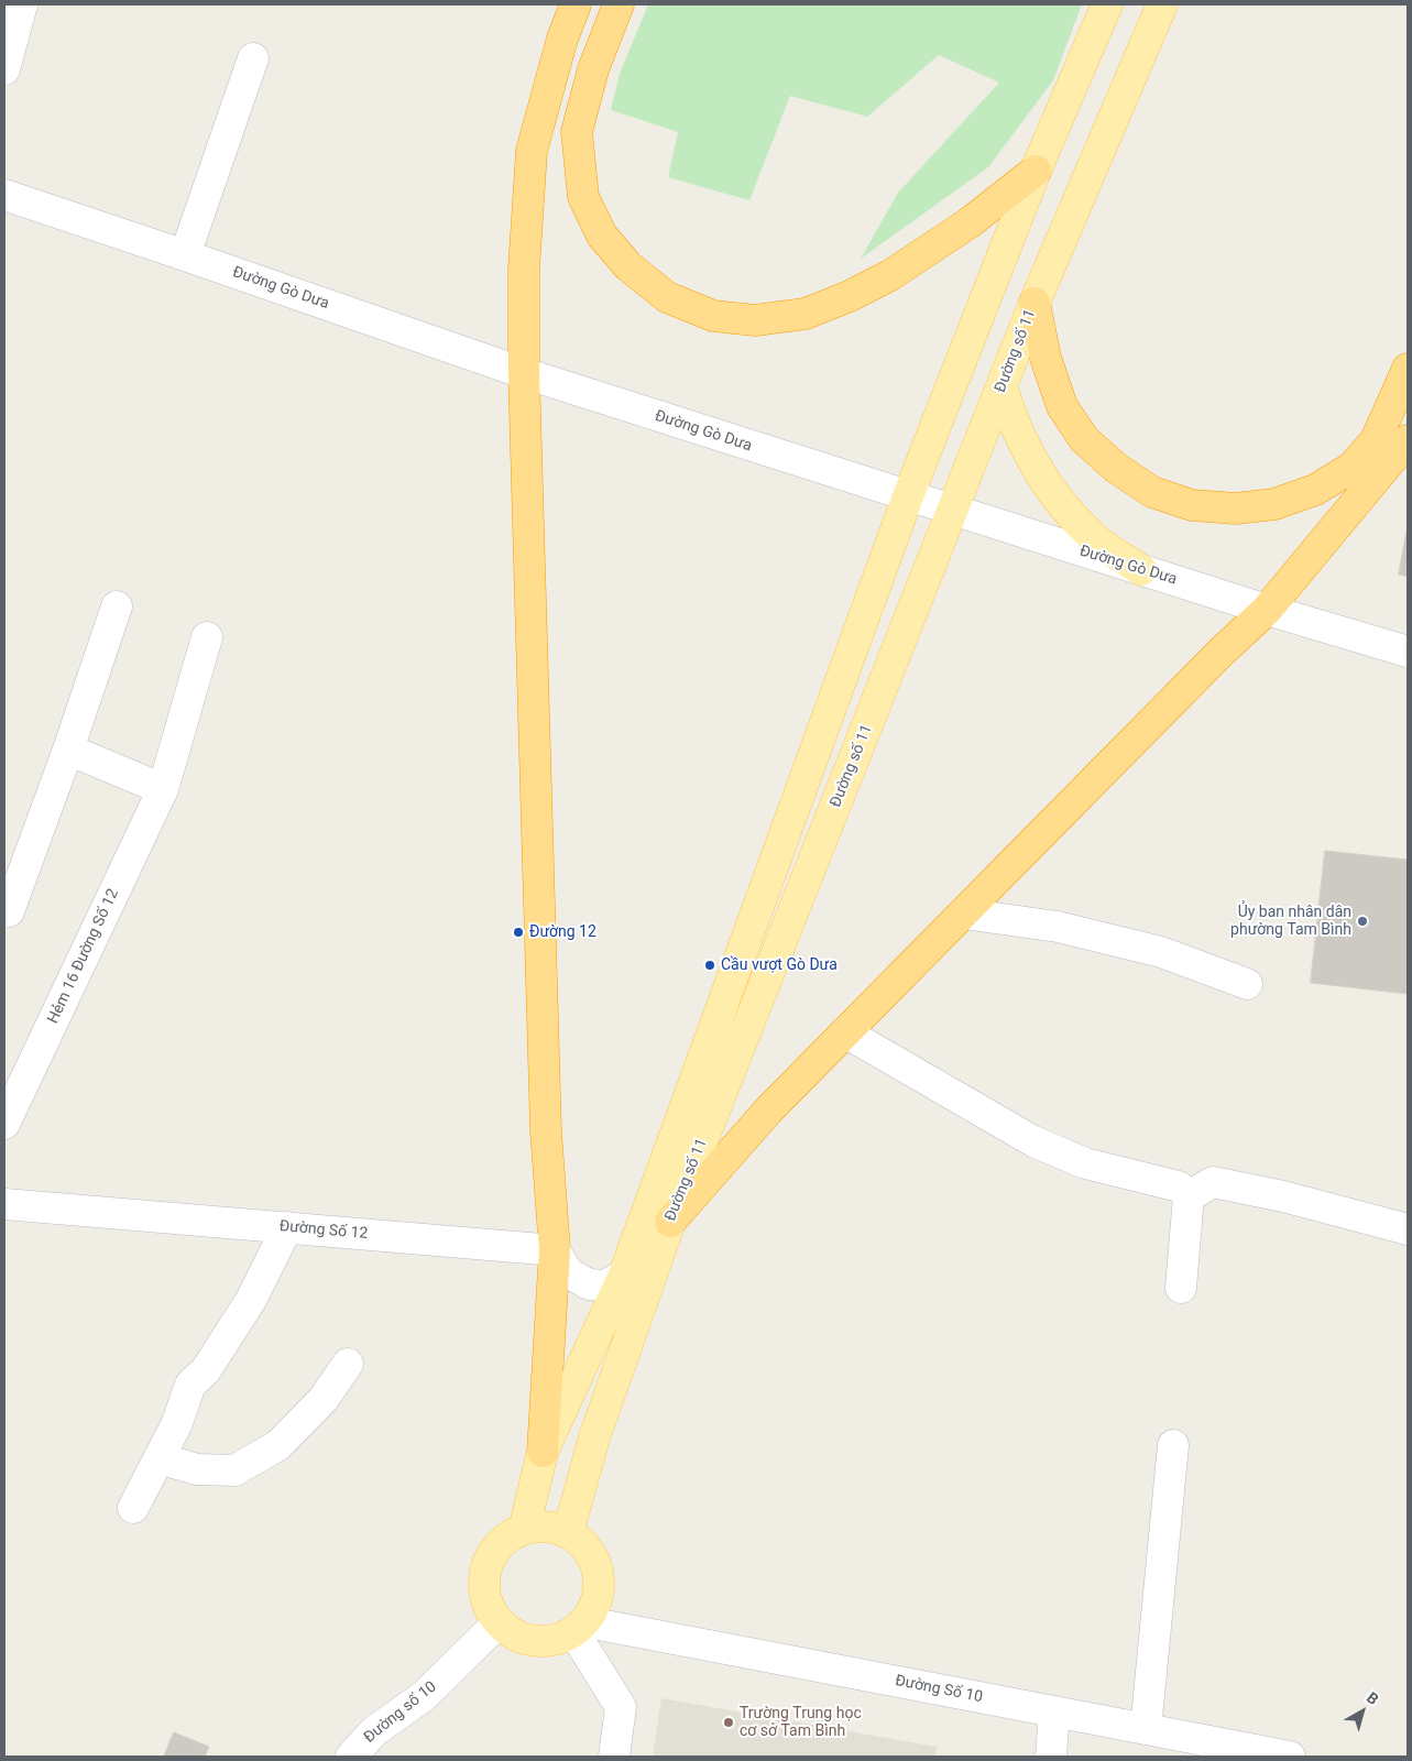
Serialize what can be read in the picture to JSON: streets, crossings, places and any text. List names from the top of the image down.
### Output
{
  "streets": {
    "main road": ["Đường số 11"],
    "street": [
      "Đường Gò Dưa",
      "Hẻm 16 Đường Số 12",
      "Đường Số 12",
      "Đường Số 10",
      "Đường số 10"
    ]
  },
  "crossings": [
    ["Đường Gò Dưa", "Đường số 11"],
    ["Đường số 11", "Đường Số 10"],
    ["Đường số 11", "Đường số 10"],
    ["Đường Số 10", "Đường số 10"]
  ],
  "places": [
    "Ủy ban nhân dân phường Tam Bình",
    "Đường 12",
    "Cầu vượt Gò Dưa",
    "Trường Trung học cơ sở Tam Bình"
  ],
  "north": "top right"
}
